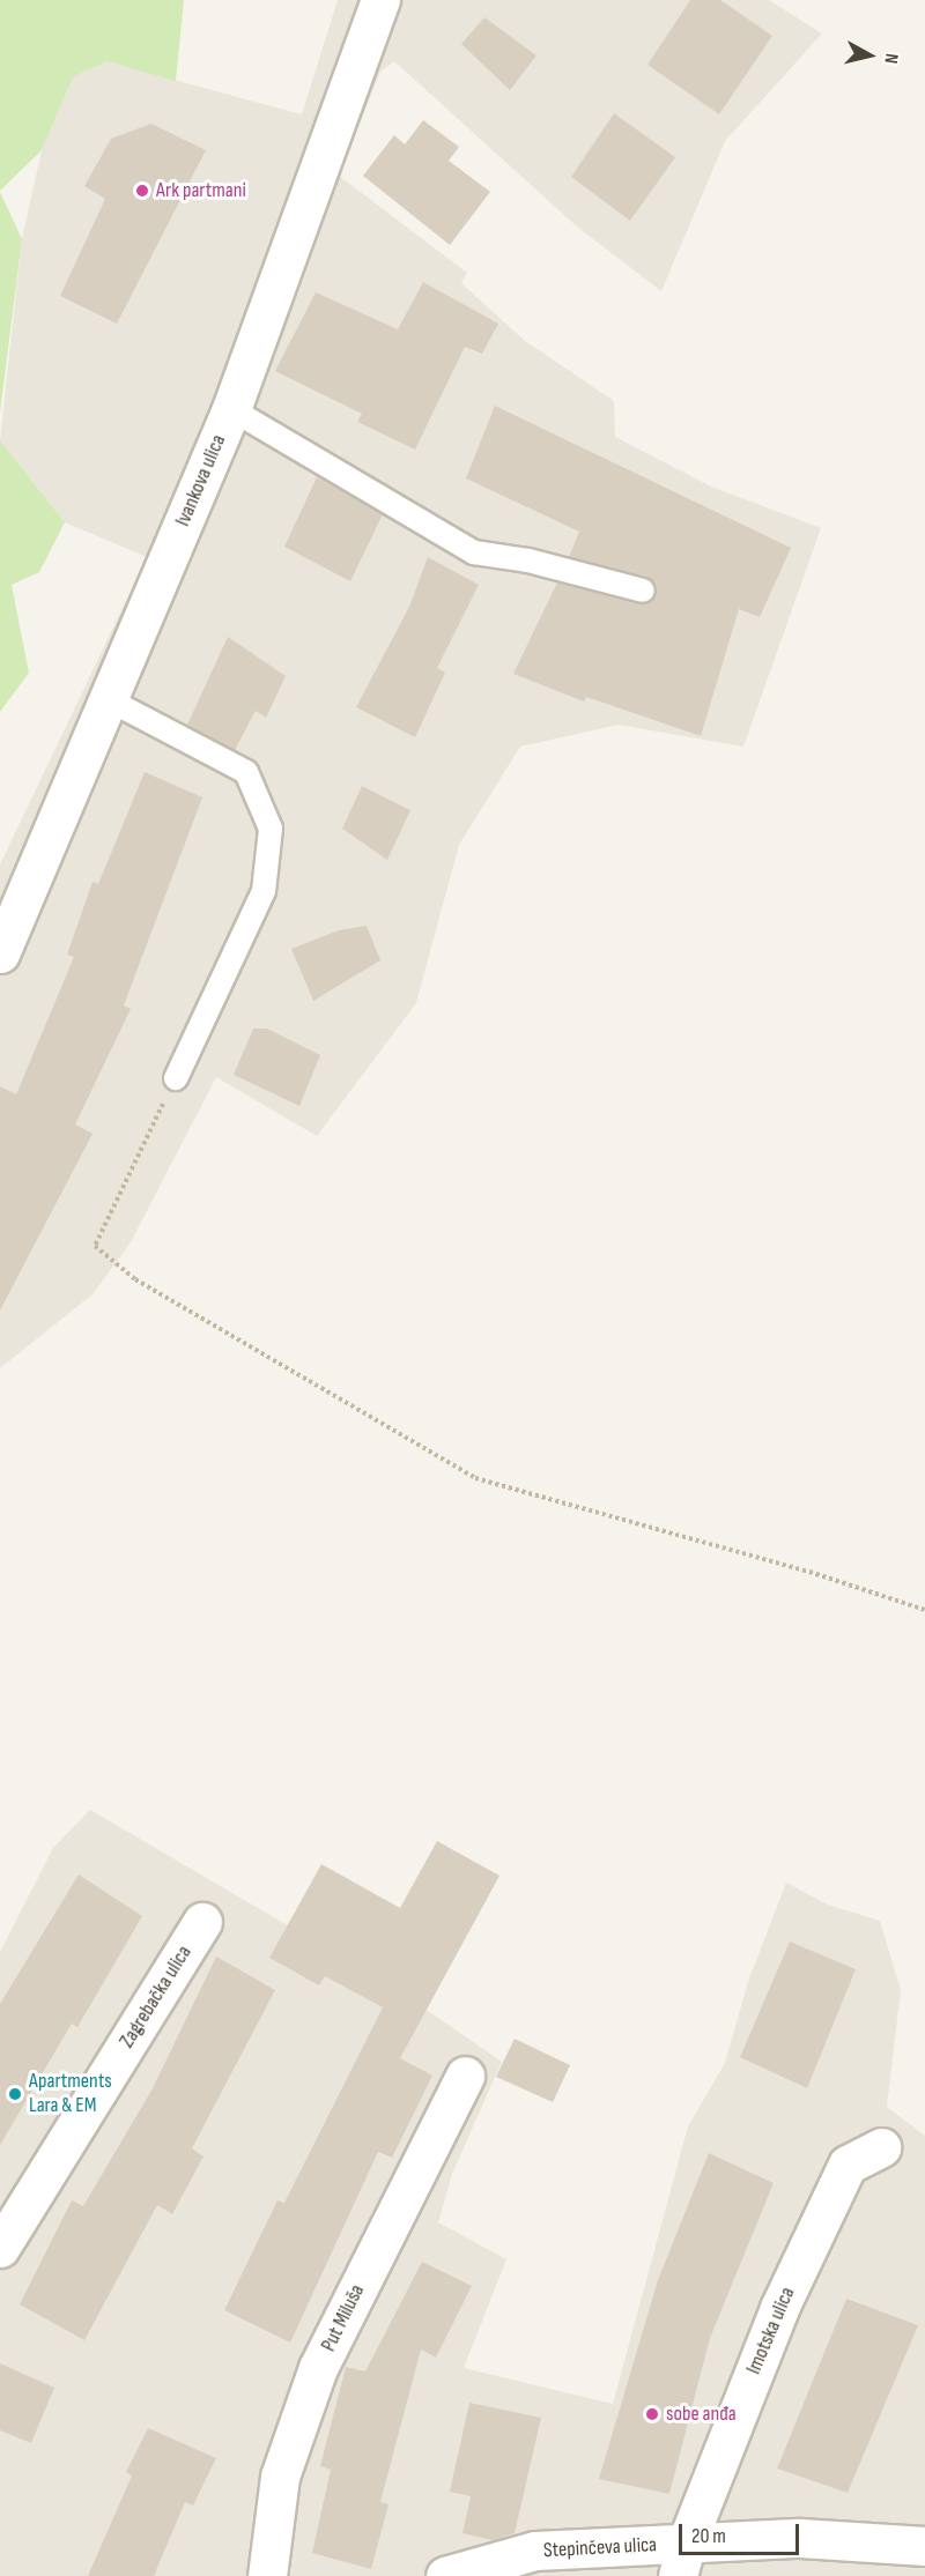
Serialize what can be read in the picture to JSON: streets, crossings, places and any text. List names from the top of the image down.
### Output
{
  "streets": {
    "street": [
      "Ivankova ulica",
      "Zagrebačka ulica",
      "Put Miluša",
      "Imotska ulica",
      "Stepinčeva ulica"
    ]
  },
  "crossings": [
    ["Imotska ulica", "Stepinčeva ulica"]
  ],
  "places": ["Ark partmani", "Apartments Lara & EM", "sobe anđa"],
  "scale_bar": "20 m",
  "north": "right"
}
